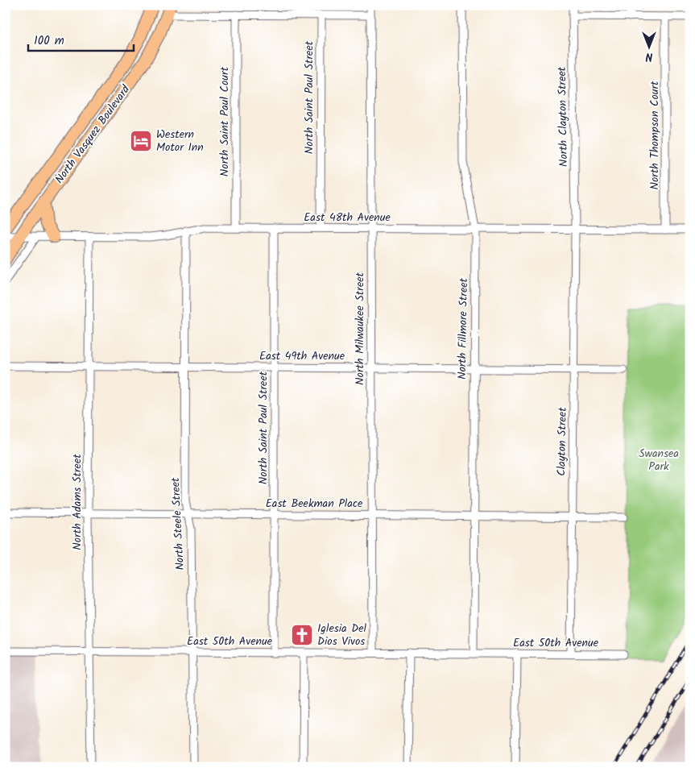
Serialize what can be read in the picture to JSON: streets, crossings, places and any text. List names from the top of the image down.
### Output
{
  "streets": {
    "highway": ["North Vasquez Boulevard"],
    "street": [
      "North Saint Paul Street",
      "North Clayton Street",
      "North Saint Paul Court",
      "North Thompson Court",
      "East 48th Avenue",
      "North Milwaukee Street",
      "North Fillmore Street",
      "East 49th Avenue",
      "Clayton Street",
      "North Adams Street",
      "East Beekman Place",
      "North Steele Street",
      "East 50th Avenue"
    ]
  },
  "crossings": [
    ["North Saint Paul Street", "East 48th Avenue"],
    ["North Saint Paul Street", "East 49th Avenue"],
    ["North Saint Paul Street", "East Beekman Place"],
    ["North Saint Paul Street", "East 50th Avenue"],
    ["North Clayton Street", "East 48th Avenue"],
    ["North Clayton Street", "Clayton Street"],
    ["North Saint Paul Court", "East 48th Avenue"],
    ["North Vasquez Boulevard", "East 48th Avenue"],
    ["North Thompson Court", "East 48th Avenue"],
    ["East 48th Avenue", "North Milwaukee Street"],
    ["East 48th Avenue", "North Fillmore Street"],
    ["East 48th Avenue", "Clayton Street"],
    ["East 48th Avenue", "North Adams Street"],
    ["East 48th Avenue", "North Steele Street"],
    ["North Milwaukee Street", "East 49th Avenue"],
    ["North Milwaukee Street", "East Beekman Place"],
    ["North Milwaukee Street", "East 50th Avenue"],
    ["North Fillmore Street", "East 49th Avenue"],
    ["North Fillmore Street", "East Beekman Place"],
    ["North Fillmore Street", "East 50th Avenue"],
    ["East 49th Avenue", "Clayton Street"],
    ["East 49th Avenue", "North Adams Street"],
    ["East 49th Avenue", "North Steele Street"],
    ["Clayton Street", "East Beekman Place"],
    ["Clayton Street", "East 50th Avenue"],
    ["North Adams Street", "East Beekman Place"],
    ["North Adams Street", "East 50th Avenue"],
    ["East Beekman Place", "North Steele Street"],
    ["North Steele Street", "East 50th Avenue"]
  ],
  "parks": ["Swansea Park"],
  "places": {
    "hotel": ["Western Motor Inn"],
    "church": ["Iglesia Del Dios Vivos"]
  },
  "scale_bar": "100 m",
  "north": "bottom"
}
